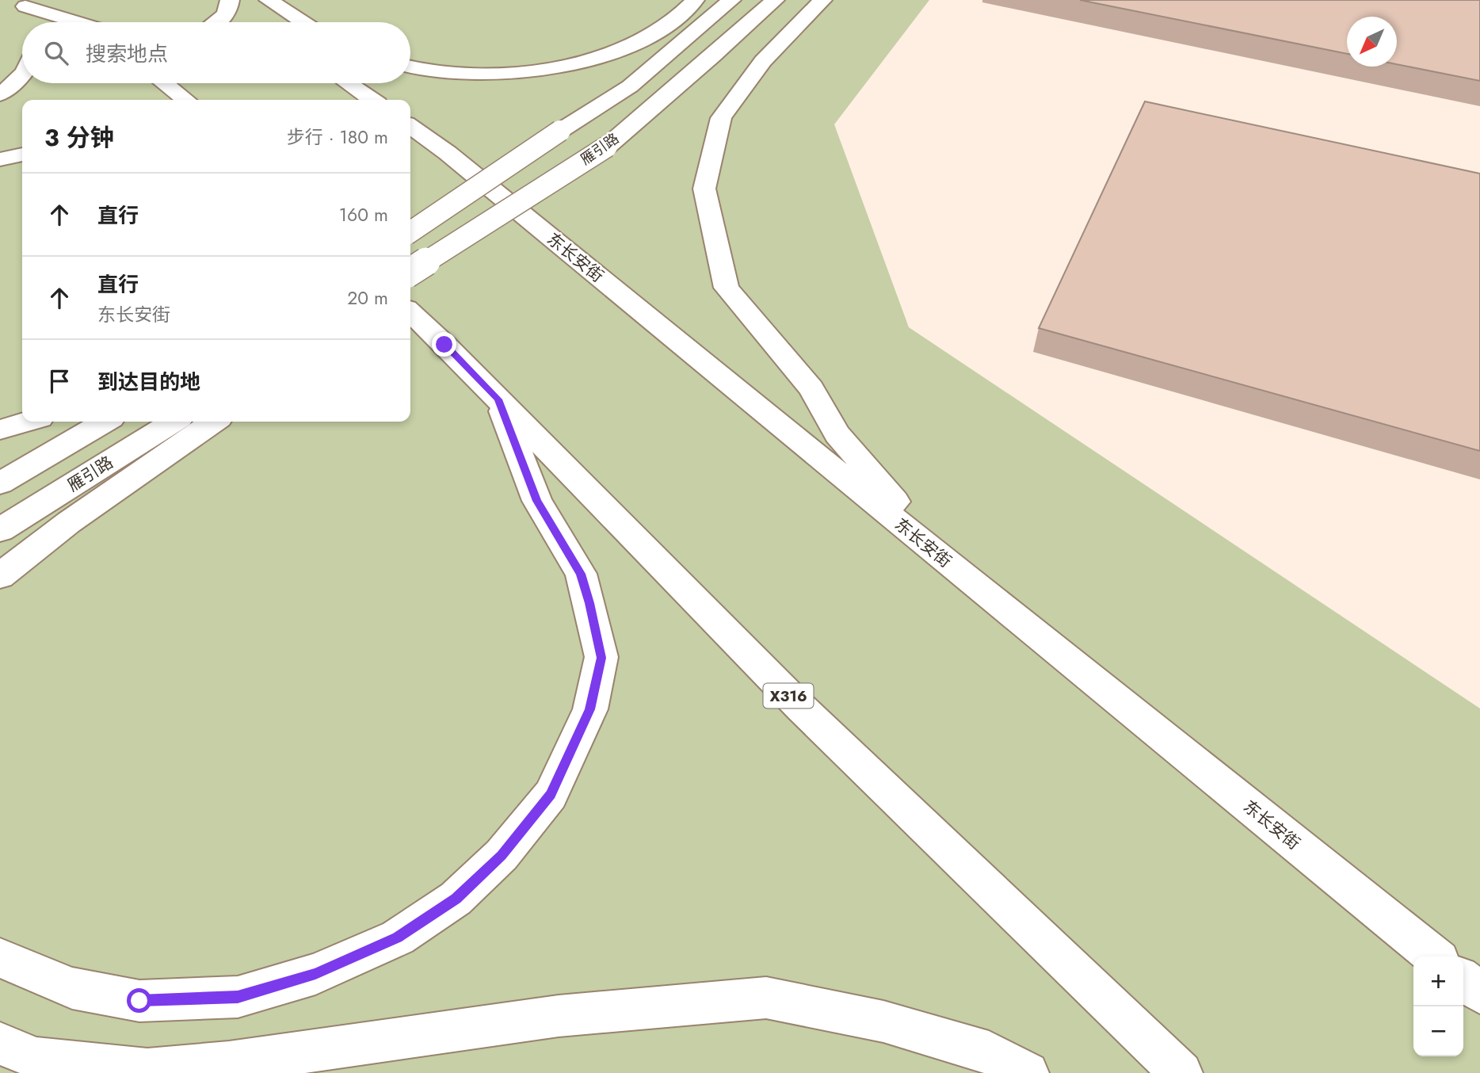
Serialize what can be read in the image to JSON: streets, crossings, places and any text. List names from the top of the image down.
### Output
{
  "streets": {
    "main road": ["雁引路", "东长安街", "X316"]
  },
  "north": "bottom left",
  "page": {
    "search": "搜索地点",
    "heading": ["3 分钟", "步行 · 180 m"],
    "list": [
      ["直行", "160 m"],
      ["直行", "东长安街", "20 m"],
      "到达目的地"
    ],
    "map_buttons": ["+", "−"]
  }
}
